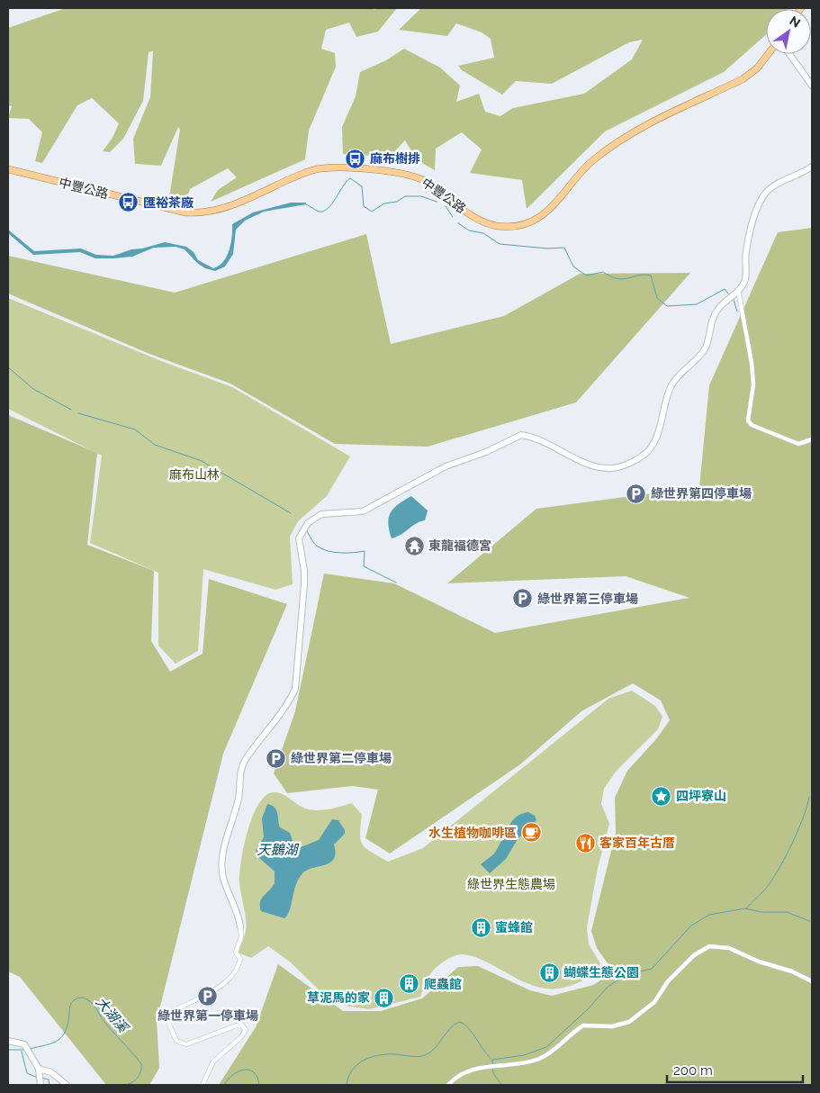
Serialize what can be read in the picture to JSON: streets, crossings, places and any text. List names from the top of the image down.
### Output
{
  "streets": {
    "main road": ["中豐公路"]
  },
  "water": ["天鵝湖", "大湖溪"],
  "parks": ["麻布山林", "綠世界生態農場"],
  "places": {
    "bus stop": ["麻布樹排", "匯裕茶廠"],
    "parking": [
      "綠世界第四停車場",
      "綠世界第三停車場",
      "綠世界第二停車場",
      "綠世界第一停車場"
    ],
    "temple": ["東龍福德宮"],
    "place": ["四坪寮山"],
    "cafe": ["水生植物咖啡區"],
    "restaurant": ["客家百年古厝"],
    "building": [
      "蜜蜂館",
      "蝴蝶生態公園",
      "爬蟲館",
      "草泥馬的家"
    ]
  },
  "scale_bar": "200 m",
  "north": "top right"
}
